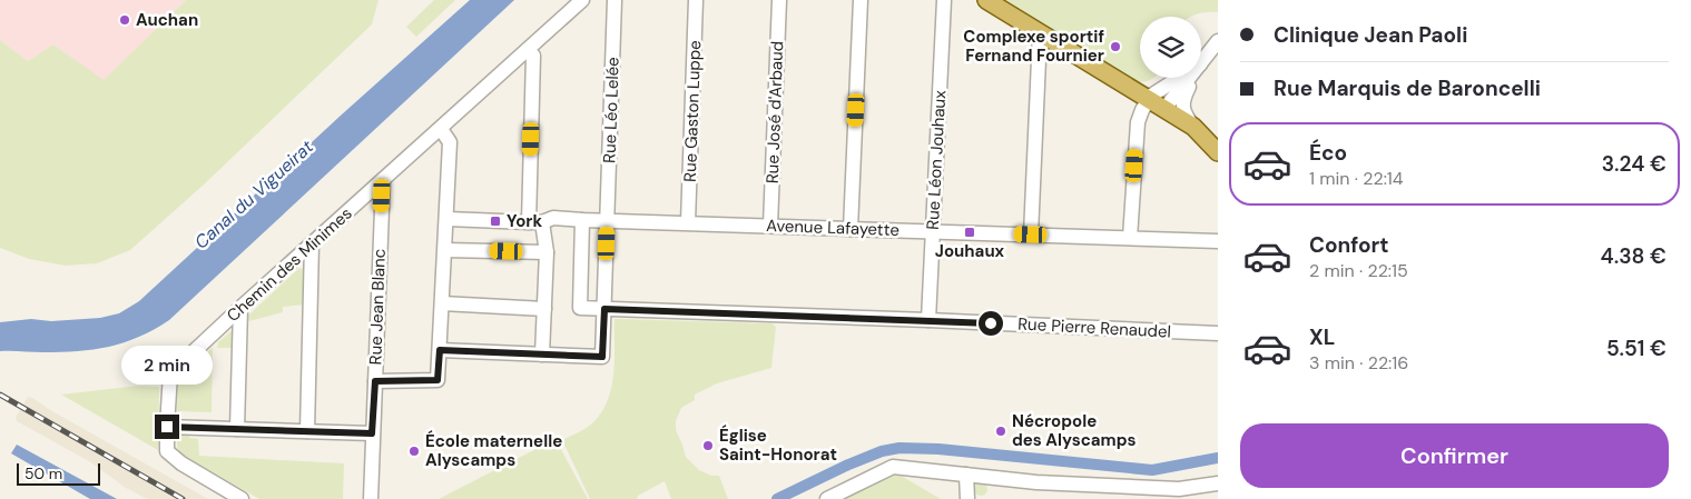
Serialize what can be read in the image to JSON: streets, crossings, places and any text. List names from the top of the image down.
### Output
{
  "streets": {
    "street": [
      "Rue Léo Lelée",
      "Rue Gaston Luppe",
      "Rue José d'Arbaud",
      "Rue Léon Jouhaux",
      "Avenue Lafayette",
      "Chemin des Minimes",
      "Rue Jean Blanc",
      "Rue Pierre Renaudel"
    ]
  },
  "crossings": [
    ["Rue Léo Lelée", "Avenue Lafayette"],
    ["Rue Léo Lelée", "Rue Pierre Renaudel"],
    ["Rue Gaston Luppe", "Avenue Lafayette"],
    ["Rue José d'Arbaud", "Avenue Lafayette"],
    ["Rue Léon Jouhaux", "Avenue Lafayette"],
    ["Rue Léon Jouhaux", "Rue Pierre Renaudel"],
    ["Avenue Lafayette", "Rue Pierre Renaudel"],
    ["Chemin des Minimes", "Rue Jean Blanc"]
  ],
  "water": ["Canal du Vigueirat"],
  "places": {
    "other": [
      "Auchan",
      "Complexe sportif Fernand Fournier",
      "Nécropole des Alyscamps",
      "Église Saint-Honorat",
      "École maternelle Alyscamps"
    ],
    "transit": ["York", "Jouhaux"]
  },
  "scale_bar": "50 m",
  "page": {
    "banner": ["Clinique Jean Paoli", "Rue Marquis de Baroncelli"],
    "list": [
      {
        "name": "Éco",
        "note": "1 min · 22:14",
        "value": "3.24 €"
      },
      {
        "name": "Confort",
        "note": "2 min · 22:15",
        "value": "4.38 €"
      },
      {
        "name": "XL",
        "note": "3 min · 22:16",
        "value": "5.51 €"
      }
    ],
    "bubble": "2 min",
    "buttons": "Confirmer",
    "scale": "50 m"
  }
}
